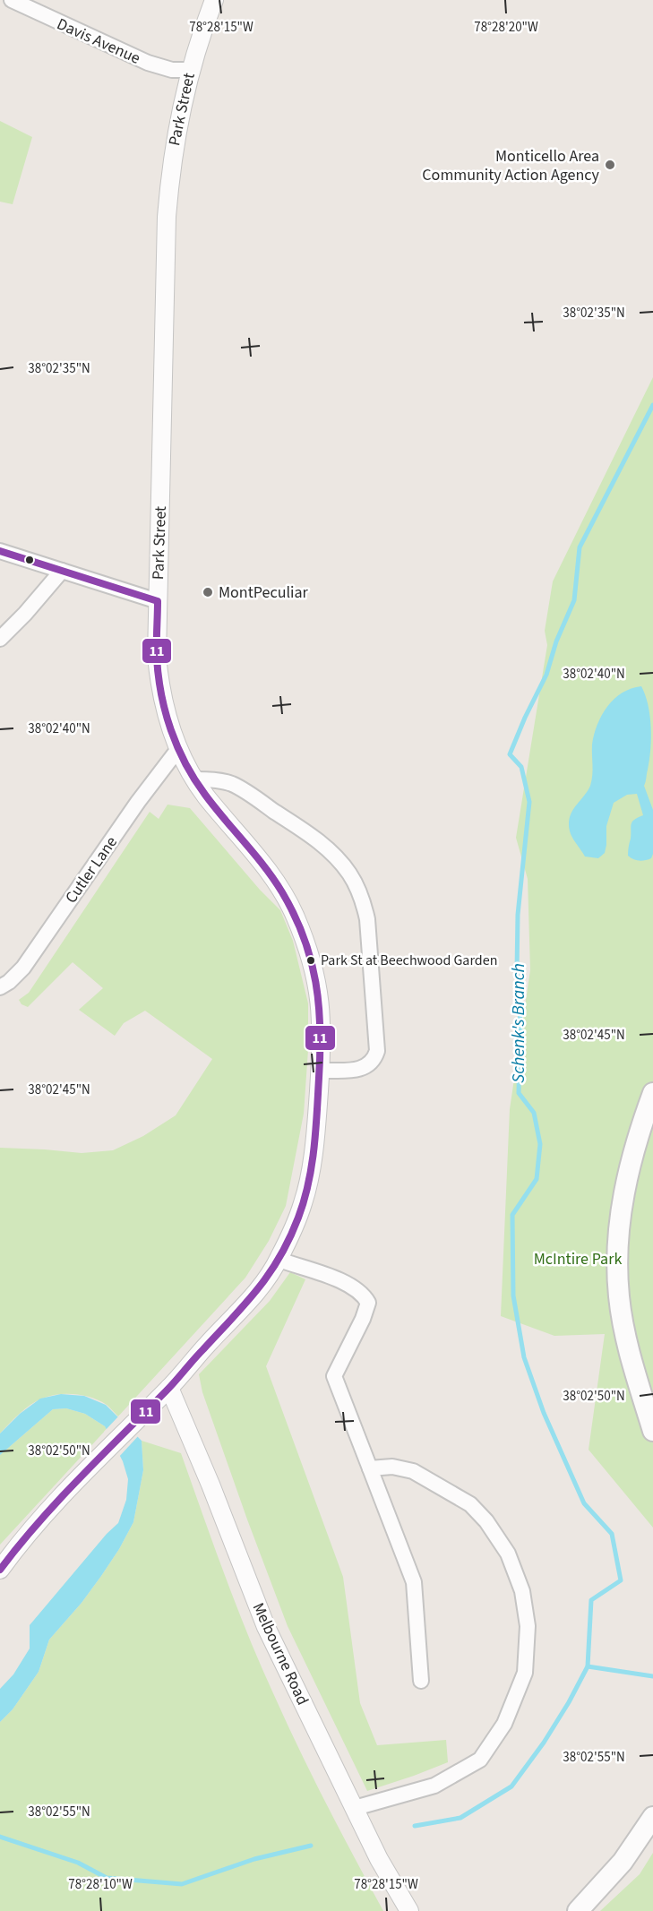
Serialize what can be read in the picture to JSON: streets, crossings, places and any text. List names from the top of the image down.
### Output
{
  "streets": {
    "street": [
      "Davis Avenue",
      "Park Street",
      "Cutler Lane",
      "Melbourne Road"
    ]
  },
  "crossings": [
    ["Davis Avenue", "Park Street"],
    ["Park Street", "Cutler Lane"],
    ["Park Street", "Melbourne Road"]
  ],
  "water": ["Schenk's Branch"],
  "parks": ["McIntire Park"],
  "places": ["Monticello Area Community Action Agency", "MontPeculiar", "Park St at Beechwood Garden"],
  "lines": ["transit line 11"],
  "coordinates": [
    "78°28'15\"W",
    "78°28'20\"W",
    "38°02'35\"N",
    "38°02'40\"N",
    "38°02'45\"N",
    "38°02'50\"N",
    "38°02'55\"N",
    "78°28'10\"W"
  ]
}
